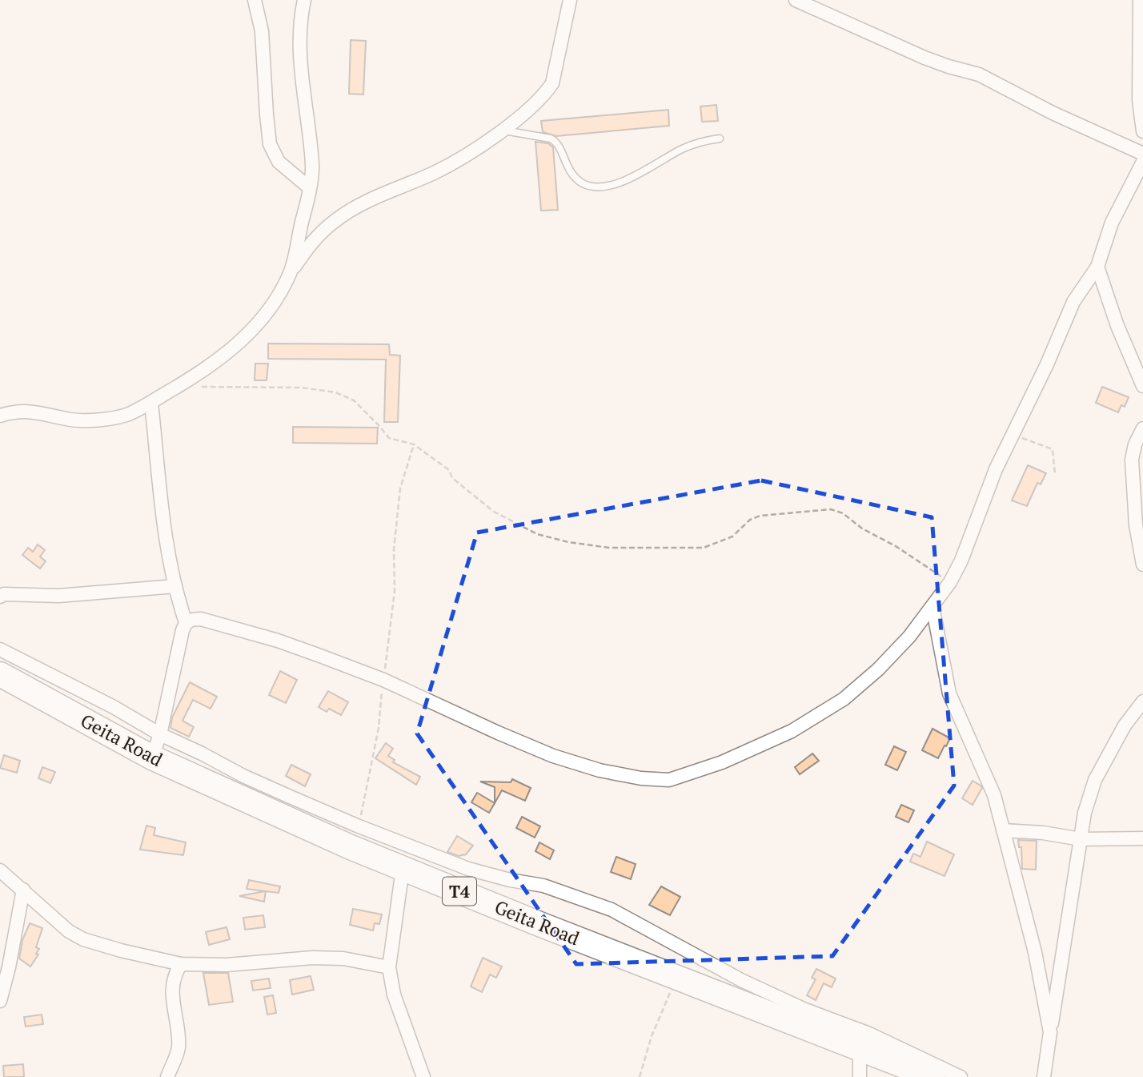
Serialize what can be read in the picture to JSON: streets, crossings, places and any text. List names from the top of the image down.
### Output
{
  "streets": {
    "highway": ["Geita Road", "T4"]
  }
}
